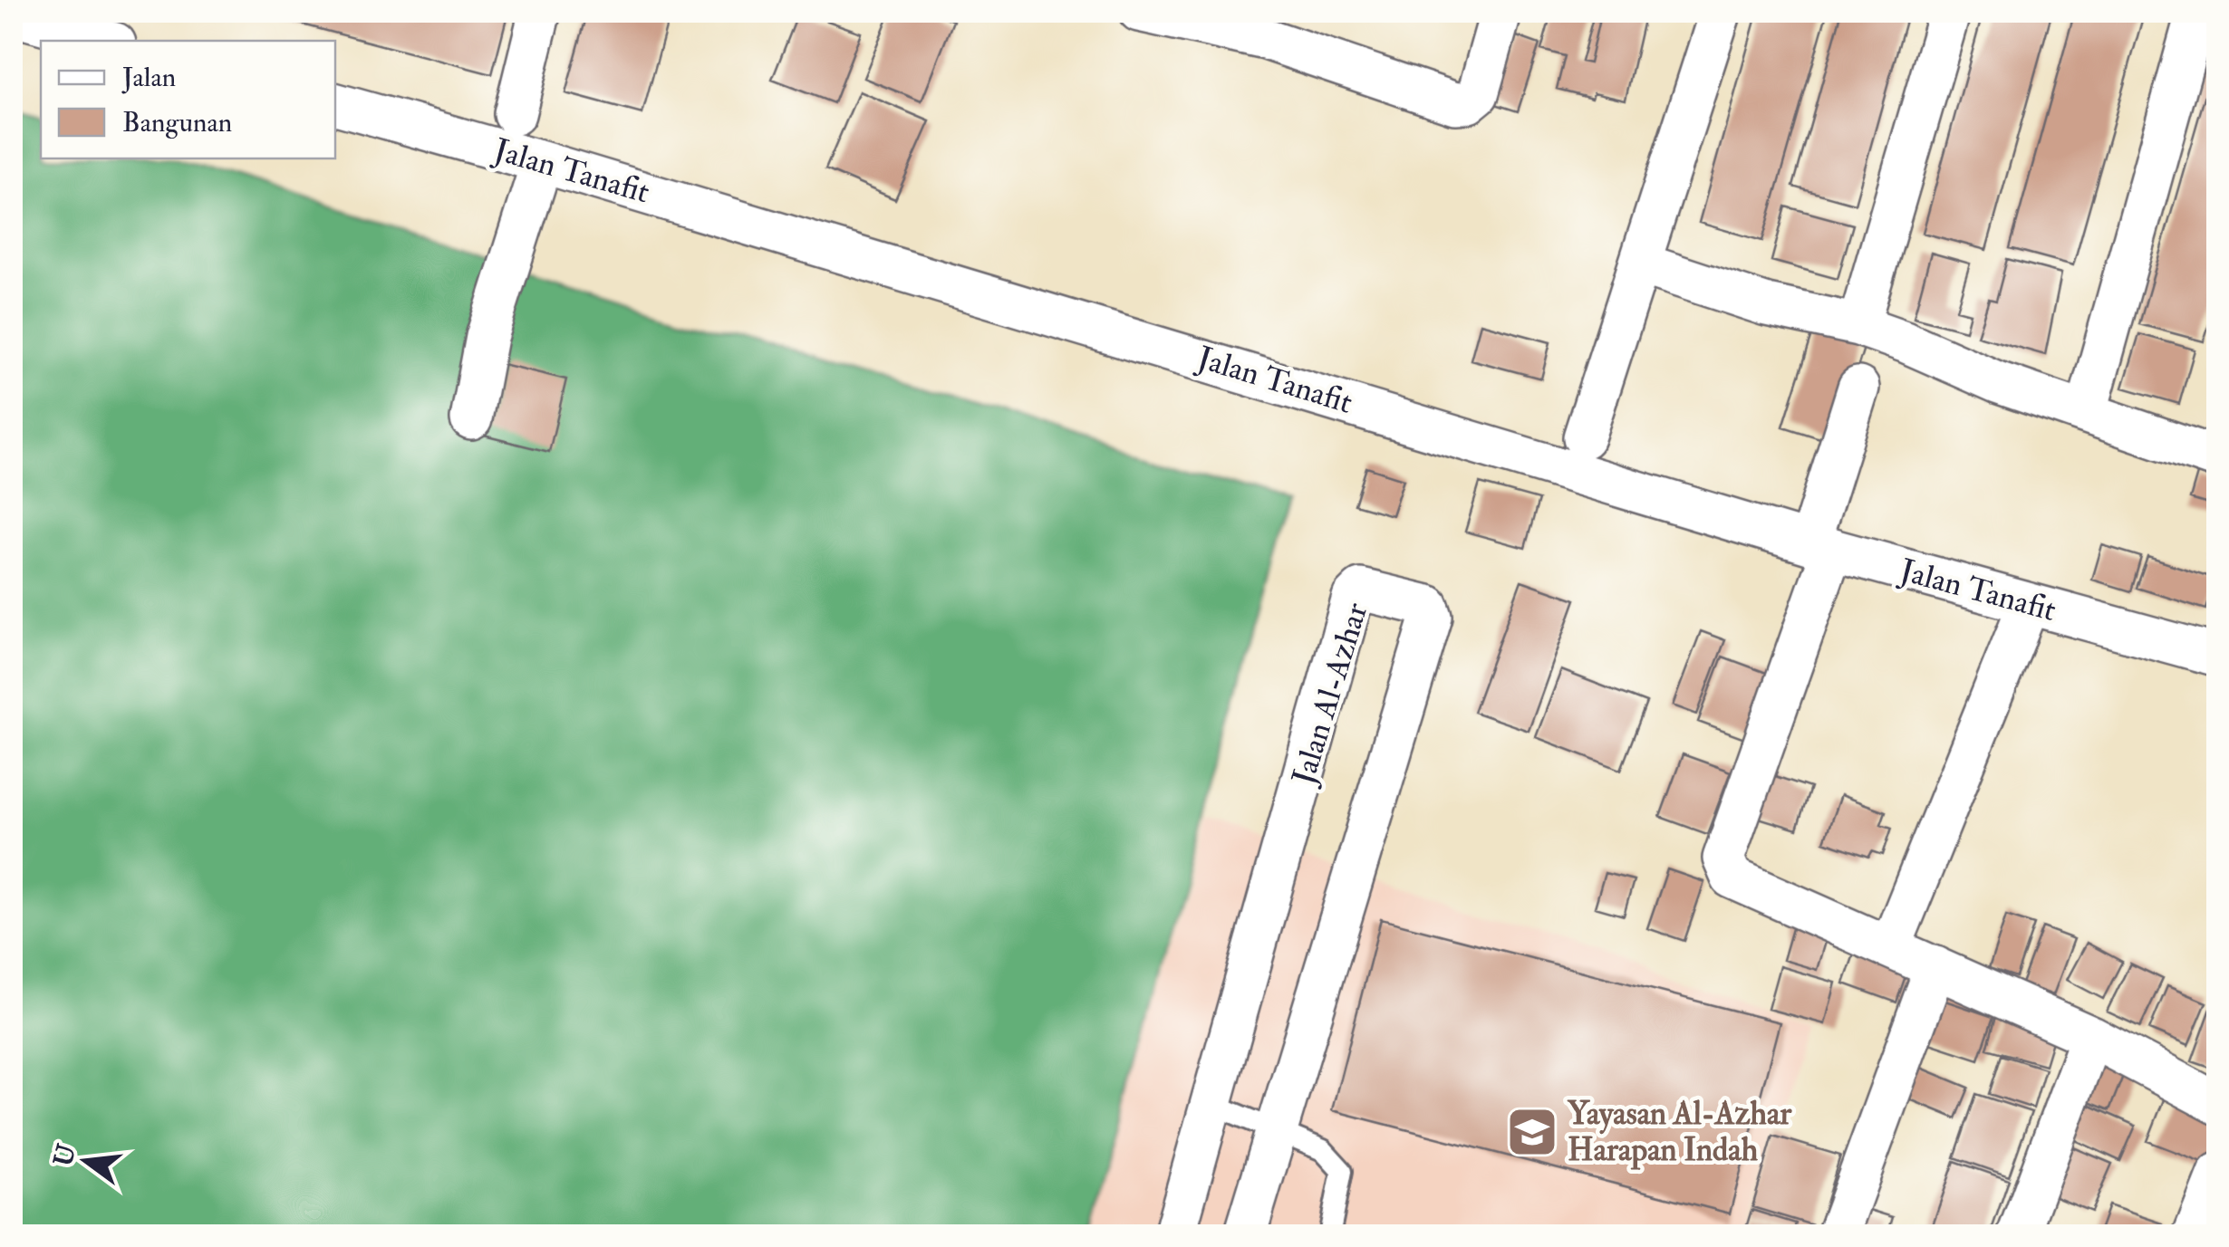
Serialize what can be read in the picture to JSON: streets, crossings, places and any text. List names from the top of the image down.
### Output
{
  "streets": {
    "street": ["Jalan Tanafit", "Jalan Al-Azhar"]
  },
  "places": {
    "school or university": ["Yayasan Al-Azhar Harapan Indah"]
  },
  "legend": ["Jalan", "Bangunan"],
  "north": "left"
}
